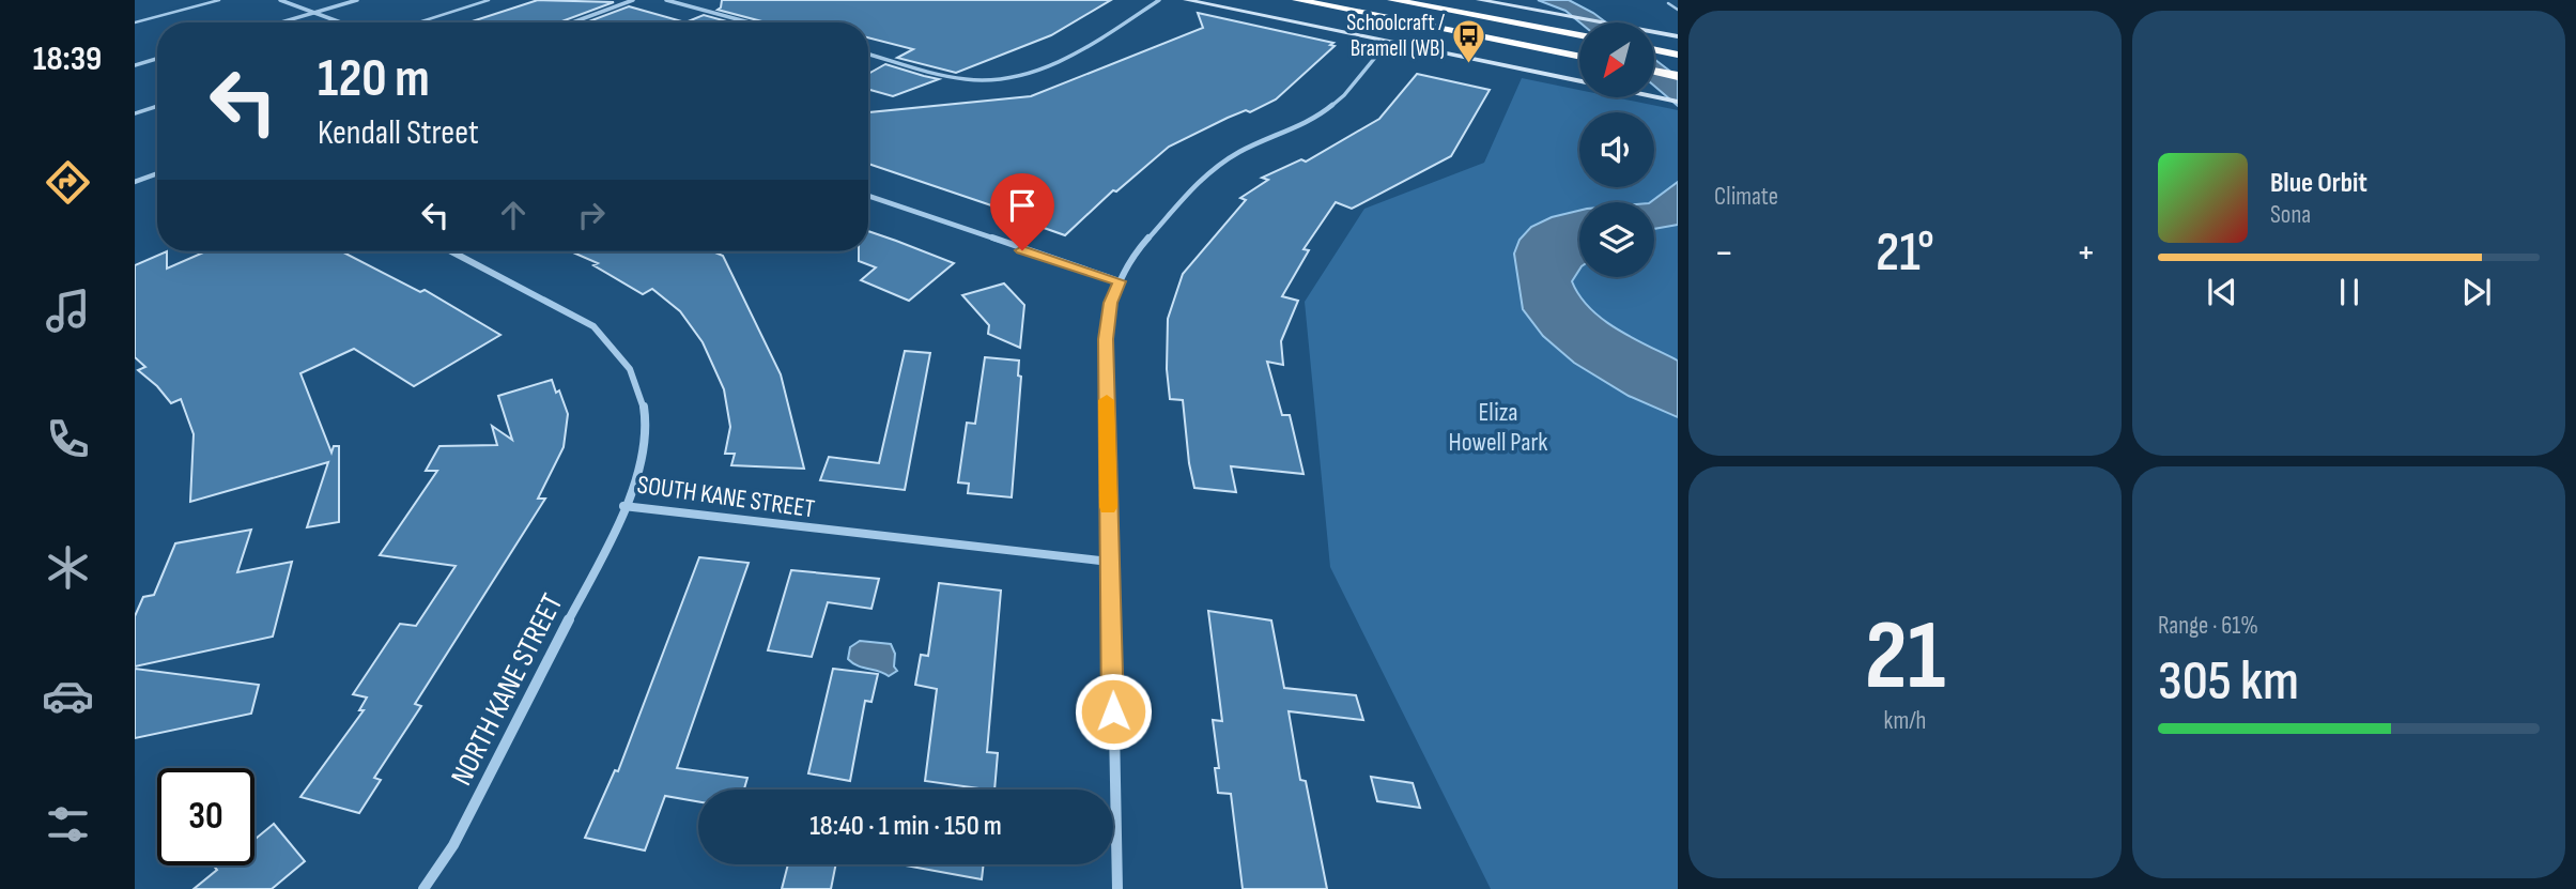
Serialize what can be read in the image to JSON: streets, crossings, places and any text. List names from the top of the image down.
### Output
{
  "streets": {
    "street": ["SOUTH KANE STREET", "NORTH KANE STREET"]
  },
  "crossings": [
    ["SOUTH KANE STREET", "NORTH KANE STREET"]
  ],
  "parks": ["Eliza Howell Park"],
  "places": {
    "bus stop": ["Schoolcraft / Bramell (WB)"]
  },
  "north": "bottom left",
  "page": {
    "tabs": "18:39",
    "tile": [
      "Climate",
      ["21", "km/h"],
      ["Range · 61%", "305 km"]
    ],
    "turn": ["120 m", "Kendall Street"],
    "song": ["Blue Orbit", "Sona"],
    "heat": ["−", "21°", "+"],
    "limit": "30",
    "trip": "18:40 · 1 min · 150 m"
  }
}
